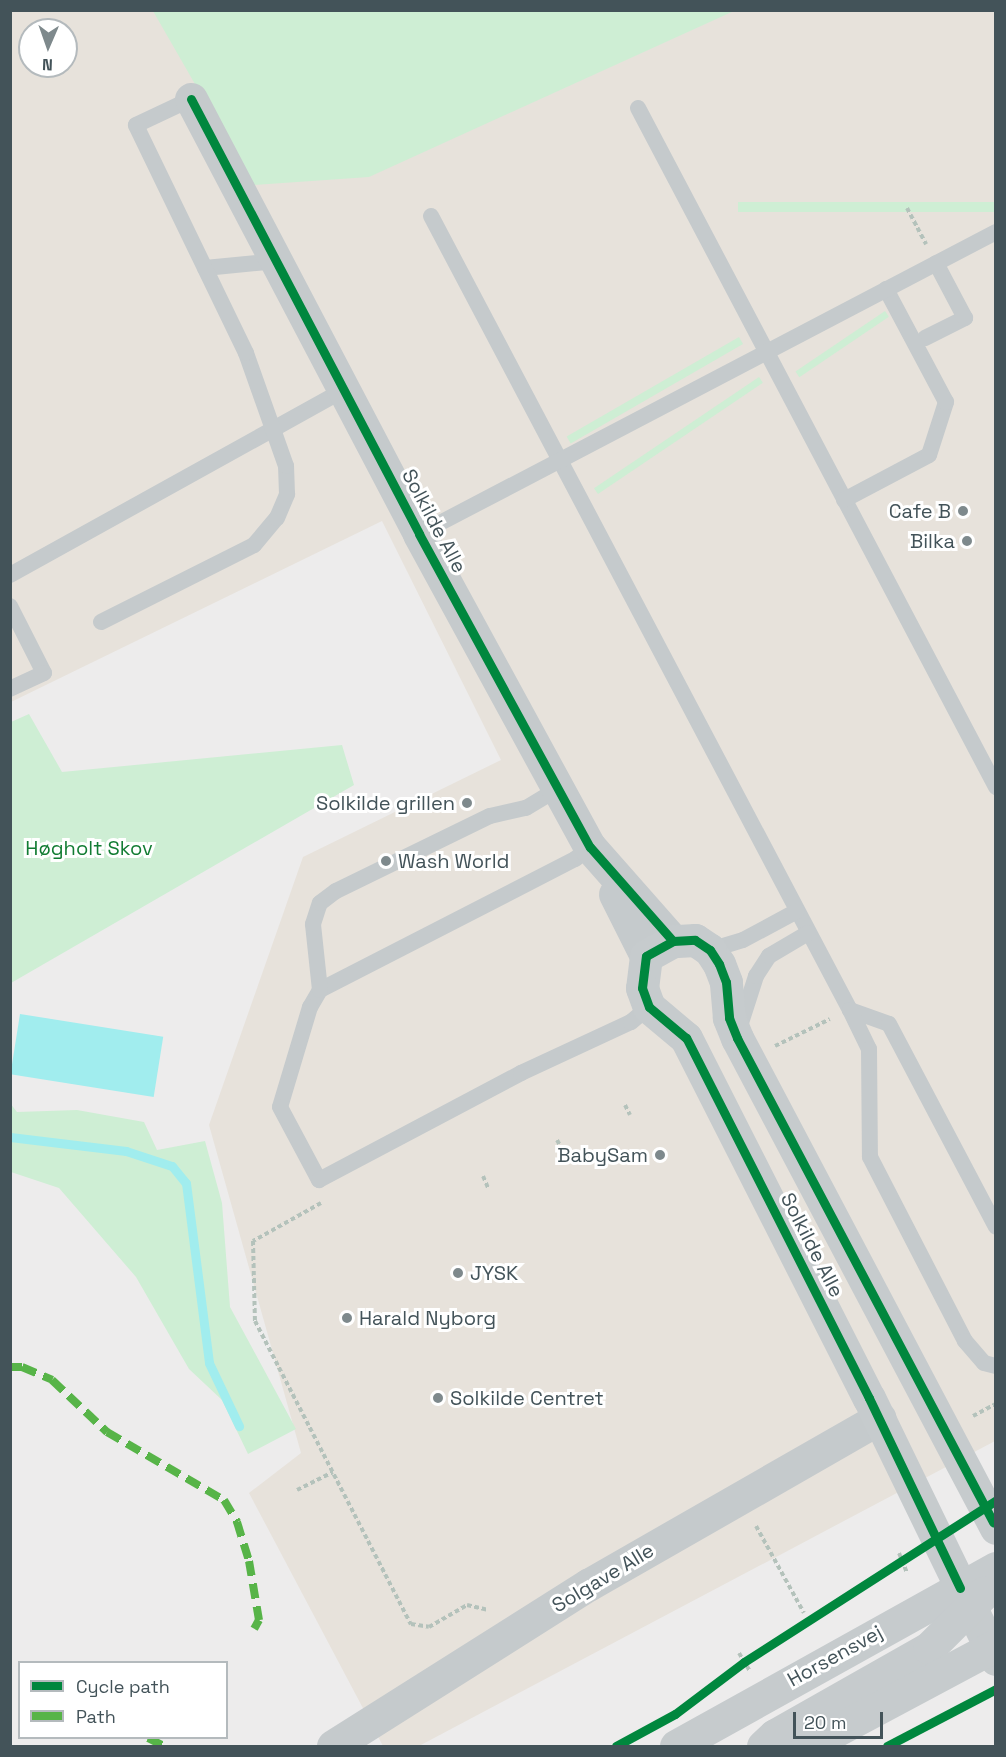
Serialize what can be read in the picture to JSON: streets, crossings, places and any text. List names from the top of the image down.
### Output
{
  "streets": {
    "street": ["Solkilde Alle", "Solgave Alle", "Horsensvej"]
  },
  "crossings": [
    ["Solkilde Alle", "Solgave Alle"],
    ["Solkilde Alle", "Horsensvej"]
  ],
  "parks": ["Høgholt Skov"],
  "places": [
    "Cafe B",
    "Bilka",
    "Solkilde grillen",
    "Wash World",
    "BabySam",
    "JYSK",
    "Harald Nyborg",
    "Solkilde Centret"
  ],
  "legend": ["Cycle path", "Path"],
  "scale_bar": "20 m",
  "north": "bottom"
}
